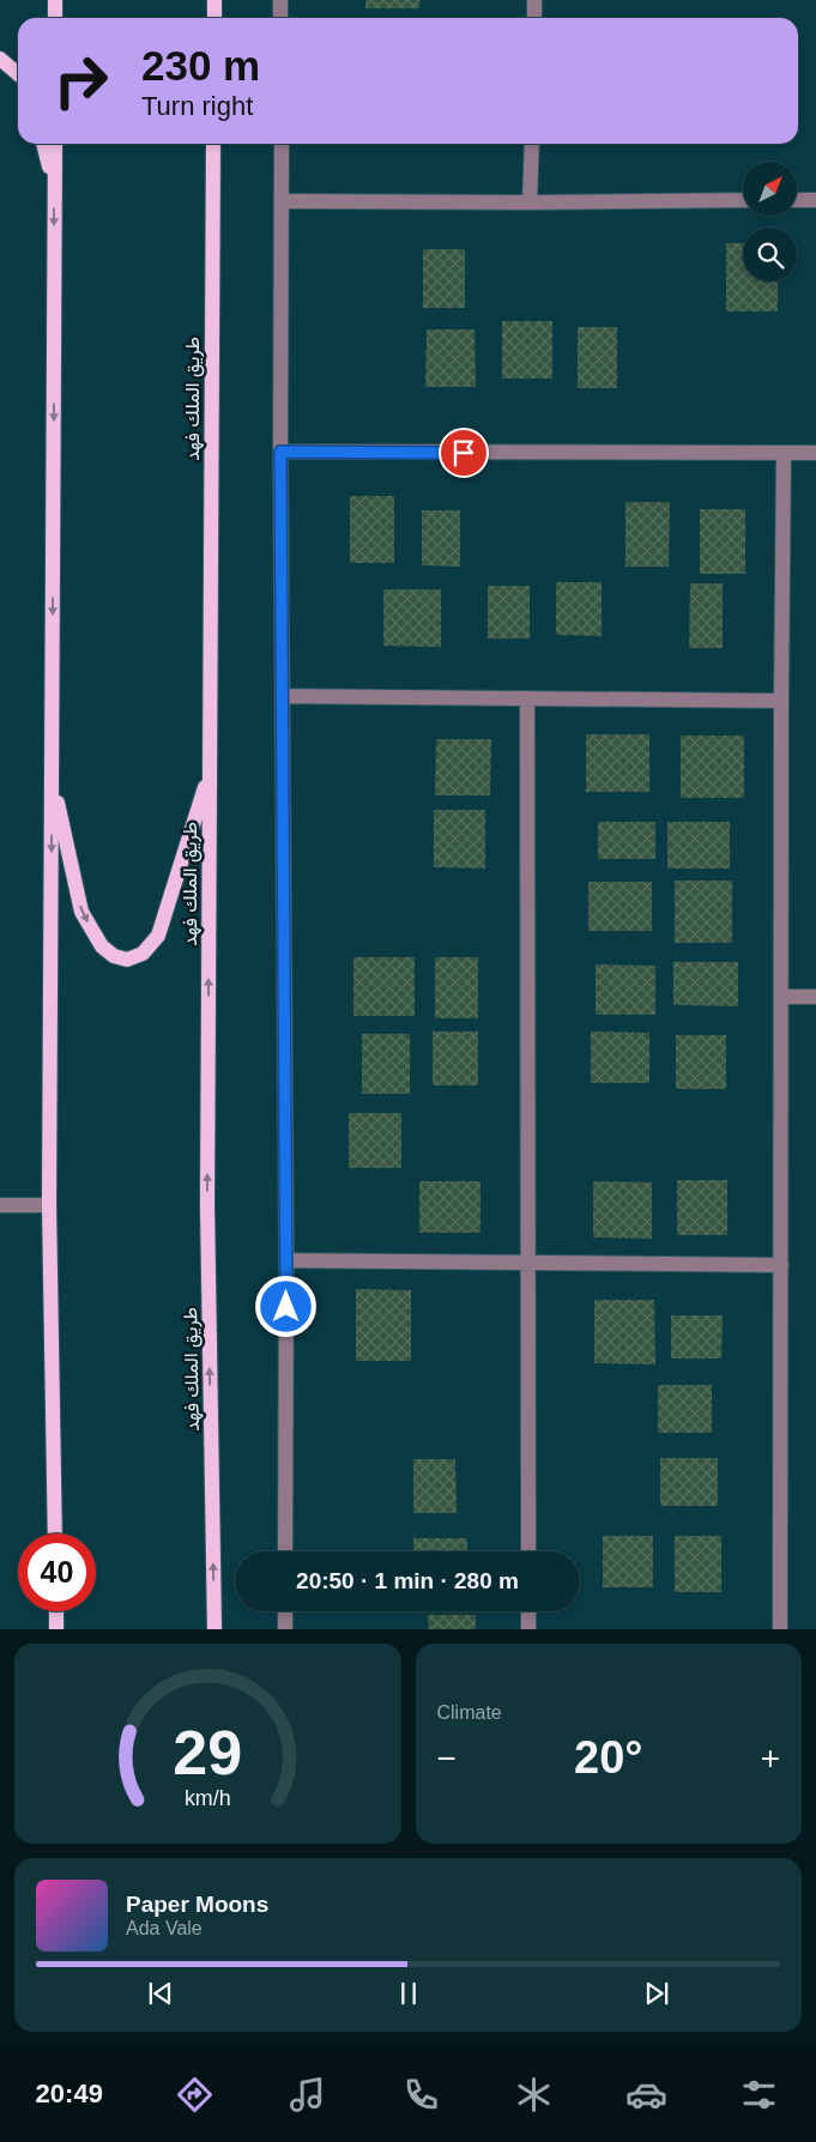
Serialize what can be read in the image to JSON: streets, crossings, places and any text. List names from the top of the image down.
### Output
{
  "streets": {
    "main road": ["طريق الملك فهد"]
  },
  "one_way": ["طريق الملك فهد"],
  "north": "top right",
  "page": {
    "turn": ["230 m", "Turn right"],
    "limit": "40",
    "trip": "20:50 · 1 min · 280 m",
    "tile": "Climate",
    "heat": ["−", "20°", "+"],
    "song": ["Paper Moons", "Ada Vale"],
    "tabs": "20:49",
    "gauge": ["29", "km/h"]
  }
}
